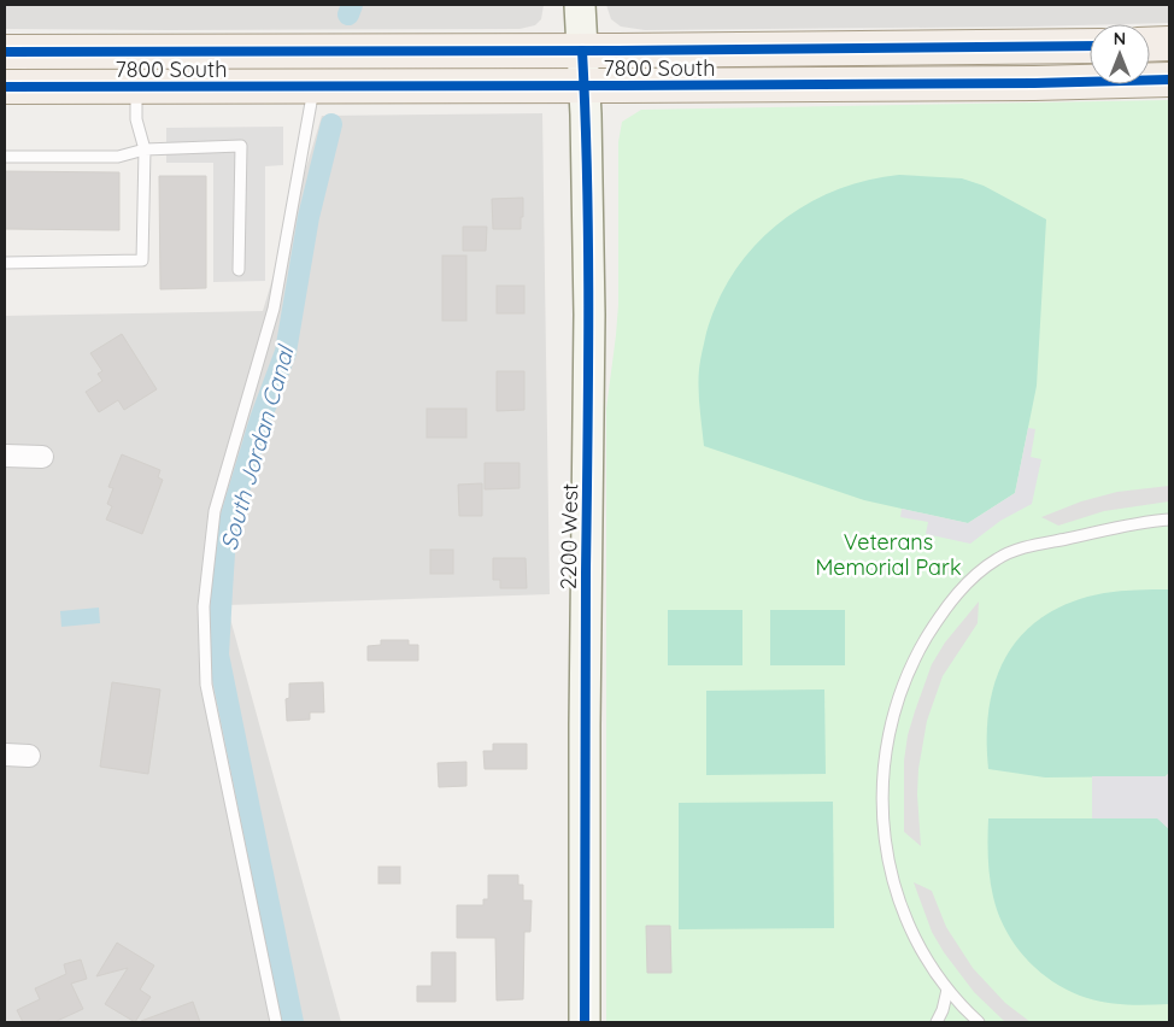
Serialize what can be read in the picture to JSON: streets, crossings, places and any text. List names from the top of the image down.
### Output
{
  "streets": {
    "main road": ["7800 South"],
    "street": ["2200 West"]
  },
  "crossings": [
    ["7800 South", "2200 West"]
  ],
  "water": ["South Jordan Canal"],
  "parks": ["Veterans Memorial Park"],
  "north": "top"
}
